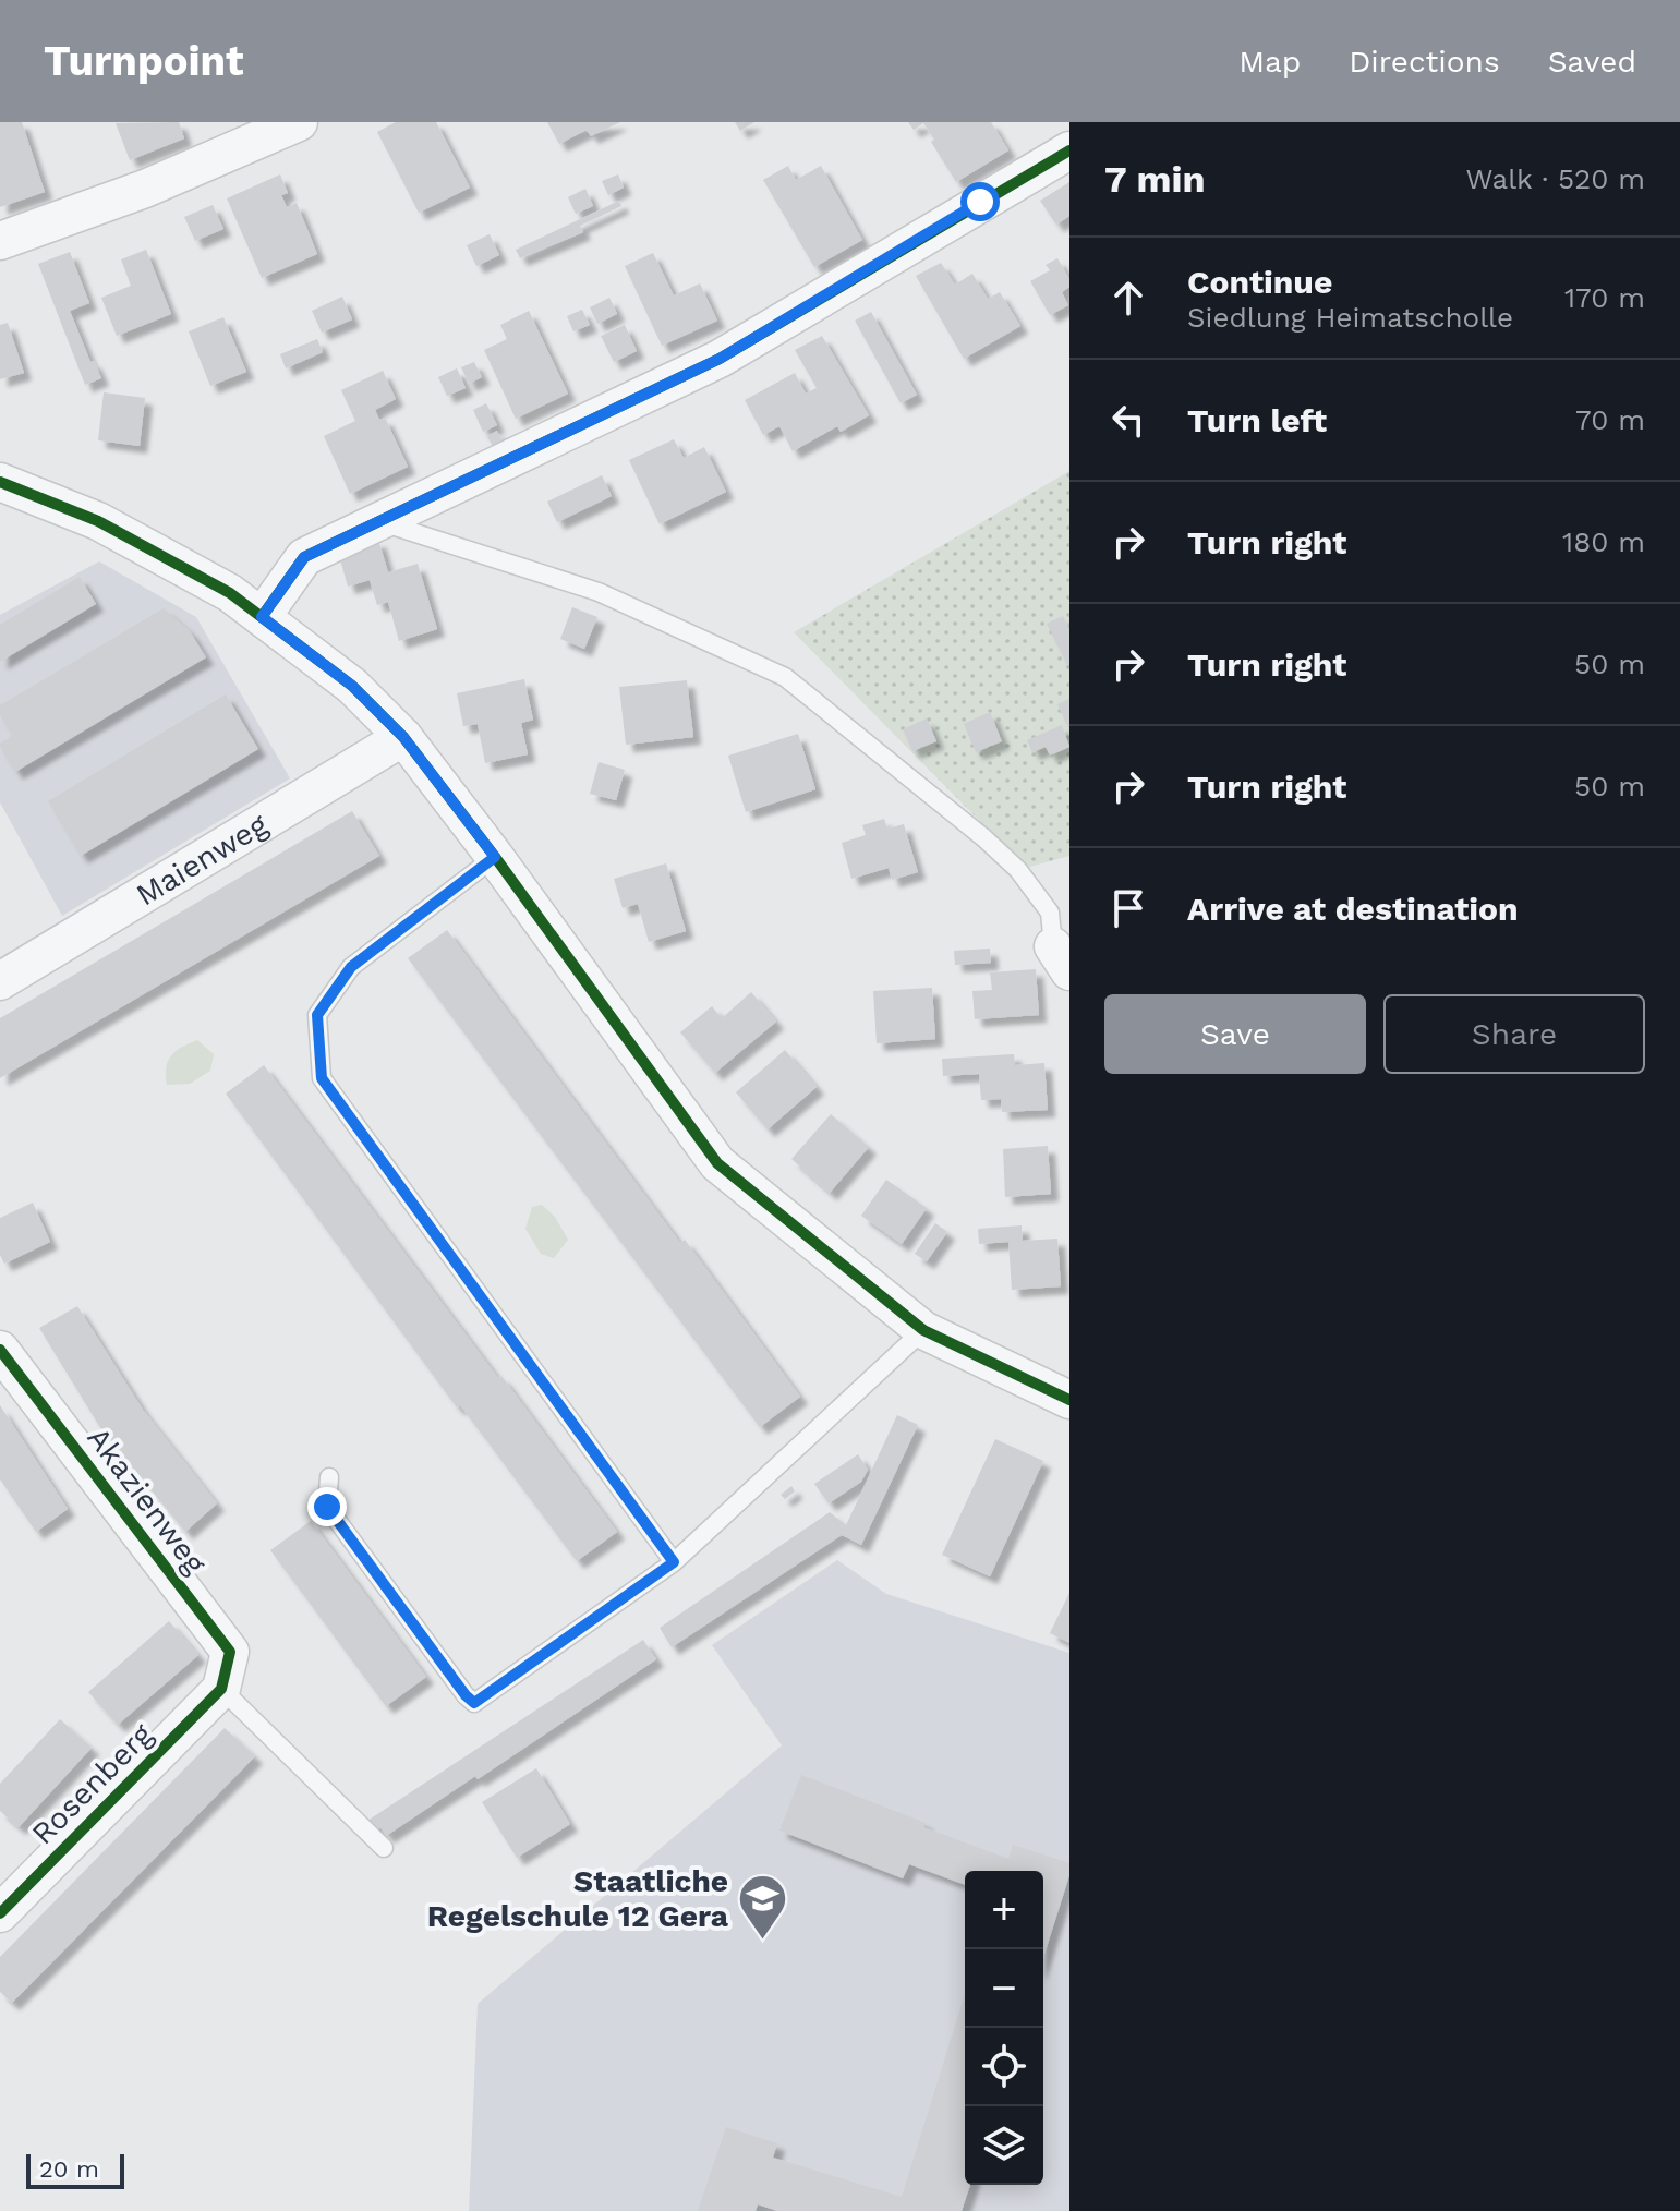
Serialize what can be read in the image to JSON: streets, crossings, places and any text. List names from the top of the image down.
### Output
{
  "streets": {
    "street": ["Maienweg", "Akazienweg", "Rosenberg"]
  },
  "crossings": [
    ["Akazienweg", "Rosenberg"]
  ],
  "places": {
    "school or university": ["Staatliche Regelschule 12 Gera"]
  },
  "scale_bar": "20 m",
  "page": {
    "header": "Turnpoint",
    "nav": ["Map", "Directions", "Saved"],
    "heading": ["7 min", "Walk · 520 m"],
    "list": [
      ["Continue", "Siedlung Heimatscholle", "170 m"],
      ["Turn left", "70 m"],
      ["Turn right", "180 m"],
      ["Turn right", "50 m"],
      ["Turn right", "50 m"],
      "Arrive at destination"
    ],
    "buttons": ["Save", "Share"],
    "map_buttons": ["+", "−"],
    "scale": "20 m"
  }
}
